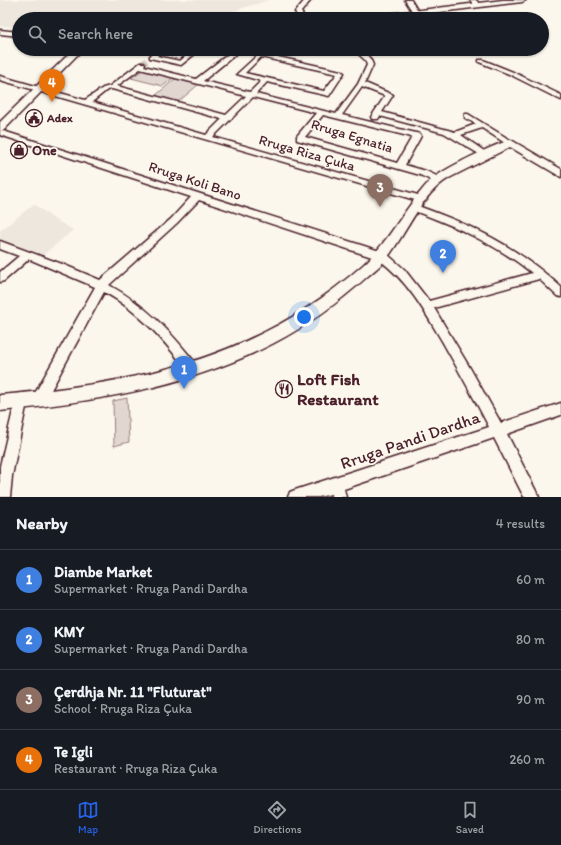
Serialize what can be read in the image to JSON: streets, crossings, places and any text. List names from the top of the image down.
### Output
{
  "streets": {
    "street": [
      "Rruga Egnatia",
      "Rruga Riza Çuka",
      "Rruga Koli Bano",
      "Rruga Pandi Dardha"
    ]
  },
  "crossings": [
    ["Rruga Koli Bano", "Rruga Pandi Dardha"]
  ],
  "places": {
    "public building": ["Adex"],
    "shop": ["One"],
    "restaurant": ["Loft Fish Restaurant"]
  },
  "page": {
    "search": "Search here",
    "pins": [
      "4",
      "3",
      "2",
      "1"
    ],
    "heading": ["Nearby", "4 results"],
    "list": [
      {
        "mark": "1",
        "name": "Diambe Market",
        "note": "Supermarket · Rruga Pandi Dardha",
        "value": "60 m"
      },
      {
        "mark": "2",
        "name": "KMY",
        "note": "Supermarket · Rruga Pandi Dardha",
        "value": "80 m"
      },
      {
        "mark": "3",
        "name": "Çerdhja Nr. 11 \"Fluturat\"",
        "note": "School · Rruga Riza Çuka",
        "value": "90 m"
      },
      {
        "mark": "4",
        "name": "Te Igli",
        "note": "Restaurant · Rruga Riza Çuka",
        "value": "260 m"
      }
    ],
    "nav": ["Map", "Directions", "Saved"]
  }
}
